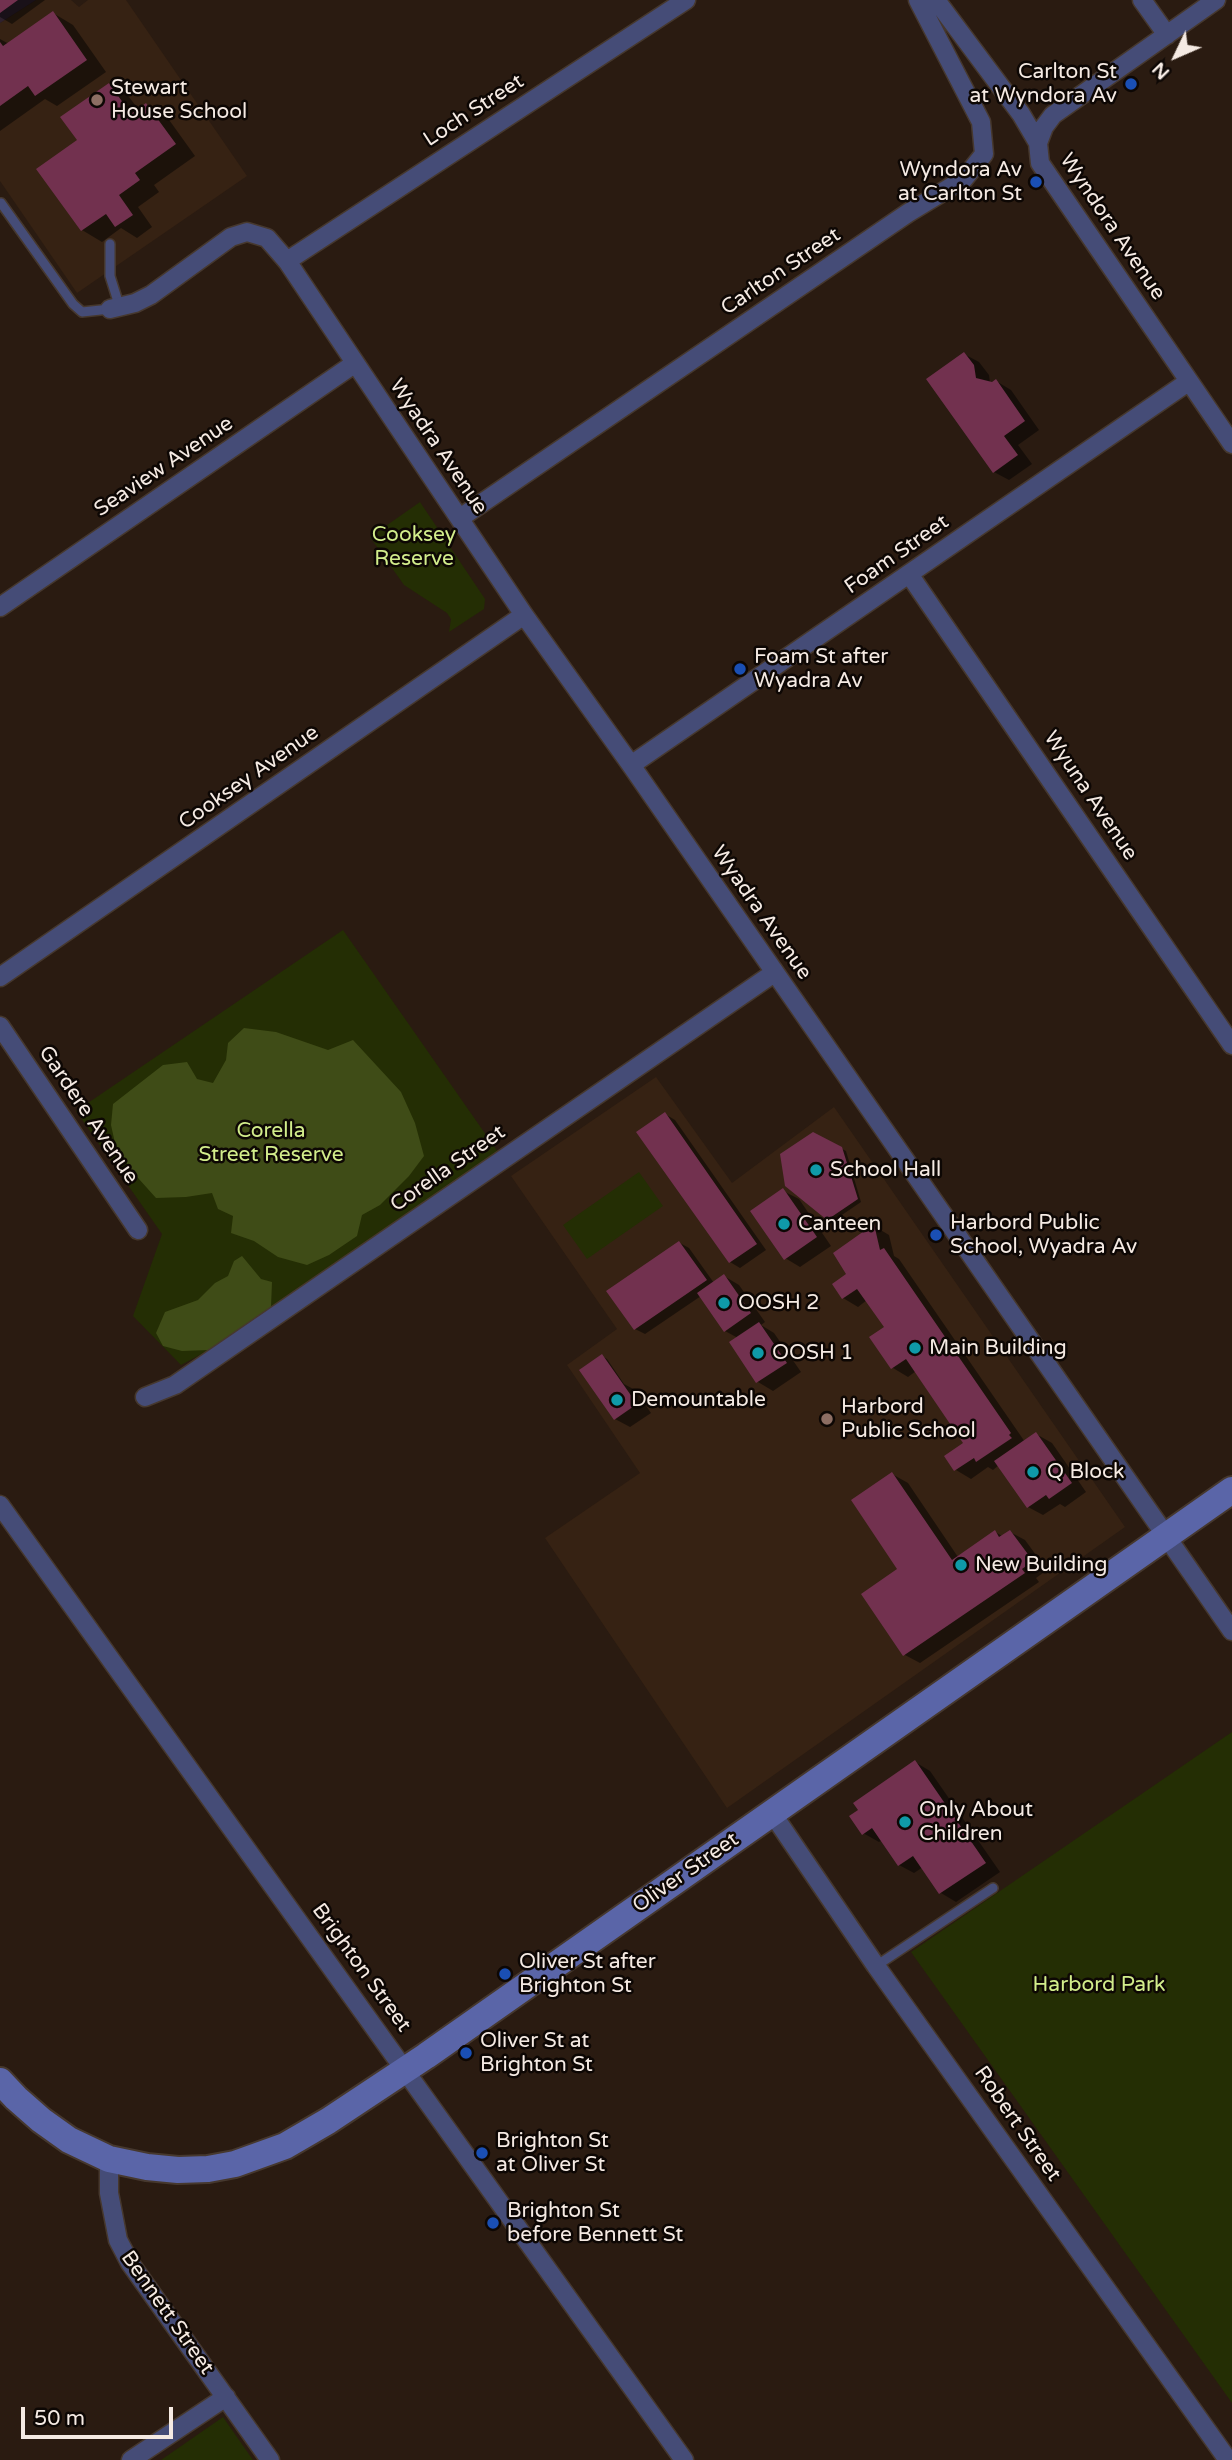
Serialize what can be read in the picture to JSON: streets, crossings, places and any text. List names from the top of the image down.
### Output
{
  "streets": {
    "main road": ["Oliver Street"],
    "street": [
      "Loch Street",
      "Wyndora Avenue",
      "Carlton Street",
      "Wyadra Avenue",
      "Seaview Avenue",
      "Foam Street",
      "Cooksey Avenue",
      "Wyuna Avenue",
      "Gardere Avenue",
      "Corella Street",
      "Brighton Street",
      "Robert Street",
      "Bennett Street"
    ]
  },
  "crossings": [
    ["Loch Street", "Wyadra Avenue"],
    ["Wyndora Avenue", "Foam Street"],
    ["Carlton Street", "Wyadra Avenue"],
    ["Wyadra Avenue", "Seaview Avenue"],
    ["Wyadra Avenue", "Foam Street"],
    ["Wyadra Avenue", "Cooksey Avenue"],
    ["Wyadra Avenue", "Corella Street"],
    ["Wyadra Avenue", "Oliver Street"],
    ["Foam Street", "Wyuna Avenue"],
    ["Oliver Street", "Brighton Street"],
    ["Oliver Street", "Robert Street"],
    ["Oliver Street", "Bennett Street"]
  ],
  "parks": ["Cooksey Reserve", "Corella Street Reserve", "Harbord Park"],
  "places": [
    "Carlton St at Wyndora Av",
    "Stewart House School",
    "Wyndora Av at Carlton St",
    "Foam St after Wyadra Av",
    "School Hall",
    "Canteen",
    "Harbord Public School, Wyadra Av",
    "OOSH 2",
    "Main Building",
    "OOSH 1",
    "Demountable",
    "Harbord Public School",
    "Q Block",
    "New Building",
    "Only About Children",
    "Oliver St after Brighton St",
    "Oliver St at Brighton St",
    "Brighton St at Oliver St",
    "Brighton St before Bennett St"
  ],
  "scale_bar": "50 m",
  "north": "bottom left"
}
